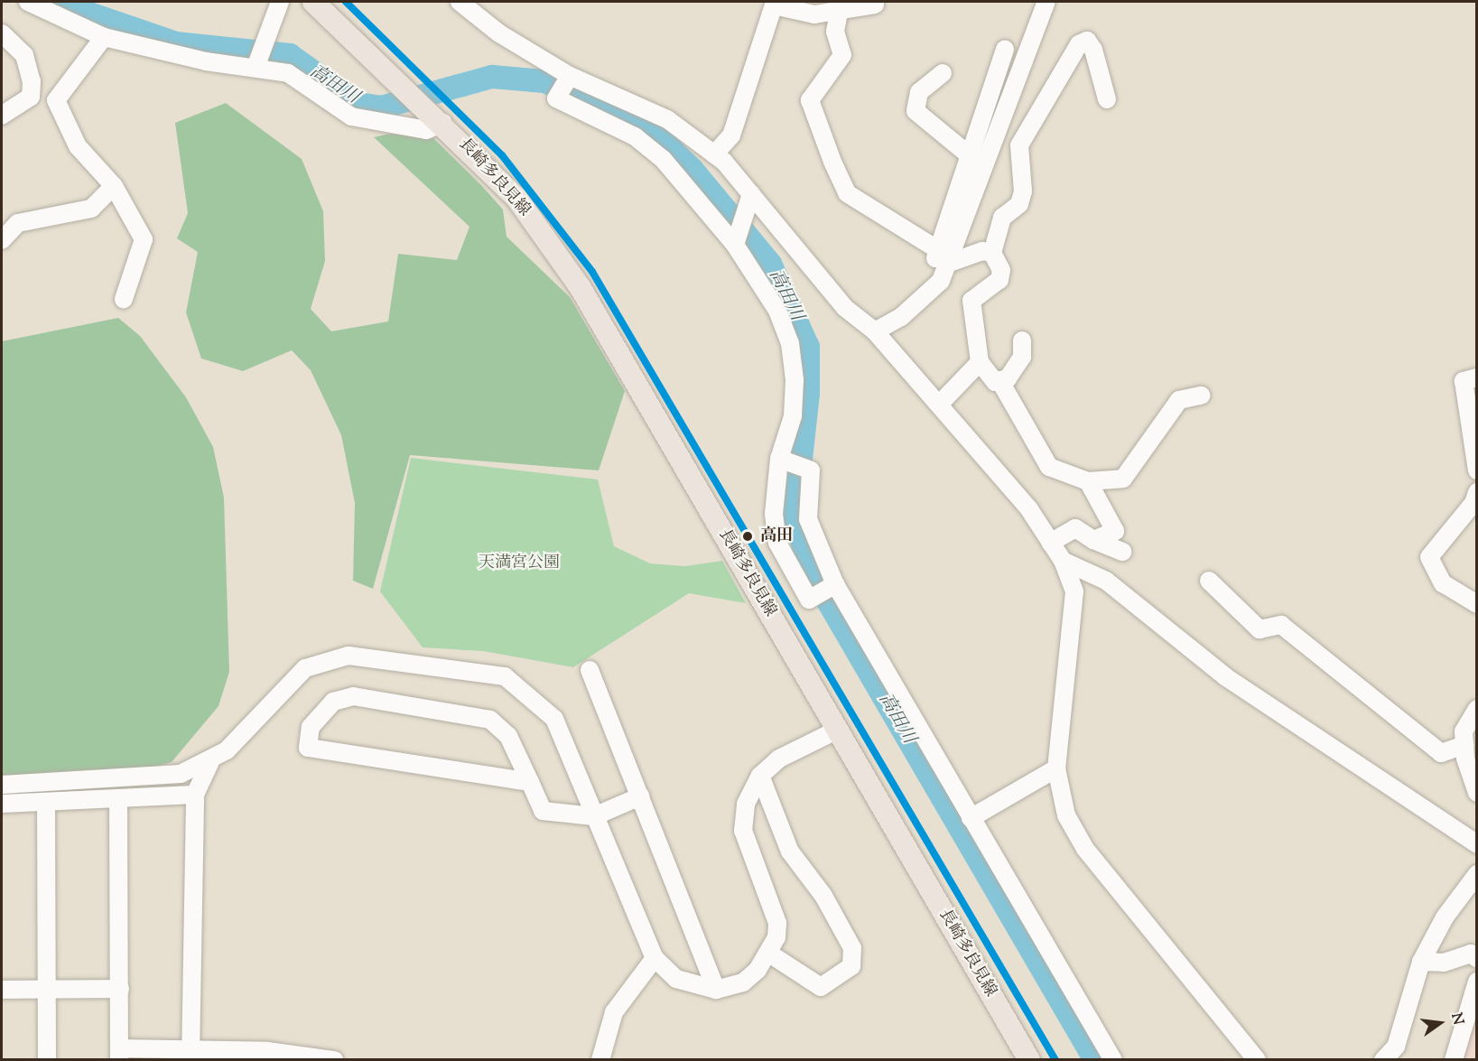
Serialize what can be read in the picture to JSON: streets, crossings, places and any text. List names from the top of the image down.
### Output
{
  "streets": {
    "main road": ["長崎多良見線"]
  },
  "water": ["高田川"],
  "parks": ["天満宮公園"],
  "places": ["高田"],
  "north": "right"
}
